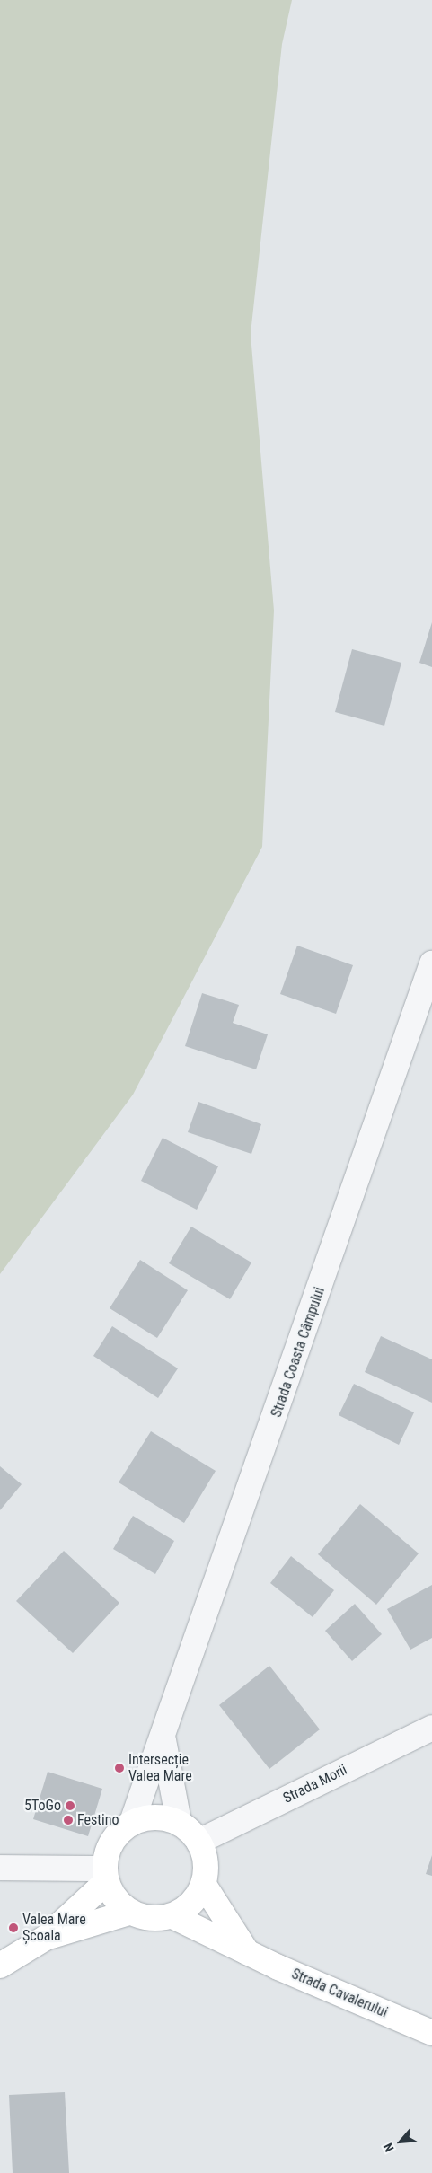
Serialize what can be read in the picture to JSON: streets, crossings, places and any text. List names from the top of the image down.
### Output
{
  "streets": {
    "main road": ["Strada Cavalerului"],
    "street": ["Strada Coasta Câmpului", "Strada Morii"]
  },
  "crossings": [
    ["Strada Coasta Câmpului", "Strada Morii"],
    ["Strada Coasta Câmpului", "Strada Cavalerului"],
    ["Strada Morii", "Strada Cavalerului"]
  ],
  "places": [
    "Intersecție Valea Mare",
    "5ToGo",
    "Festino",
    "Valea Mare Școala"
  ],
  "north": "bottom left"
}
